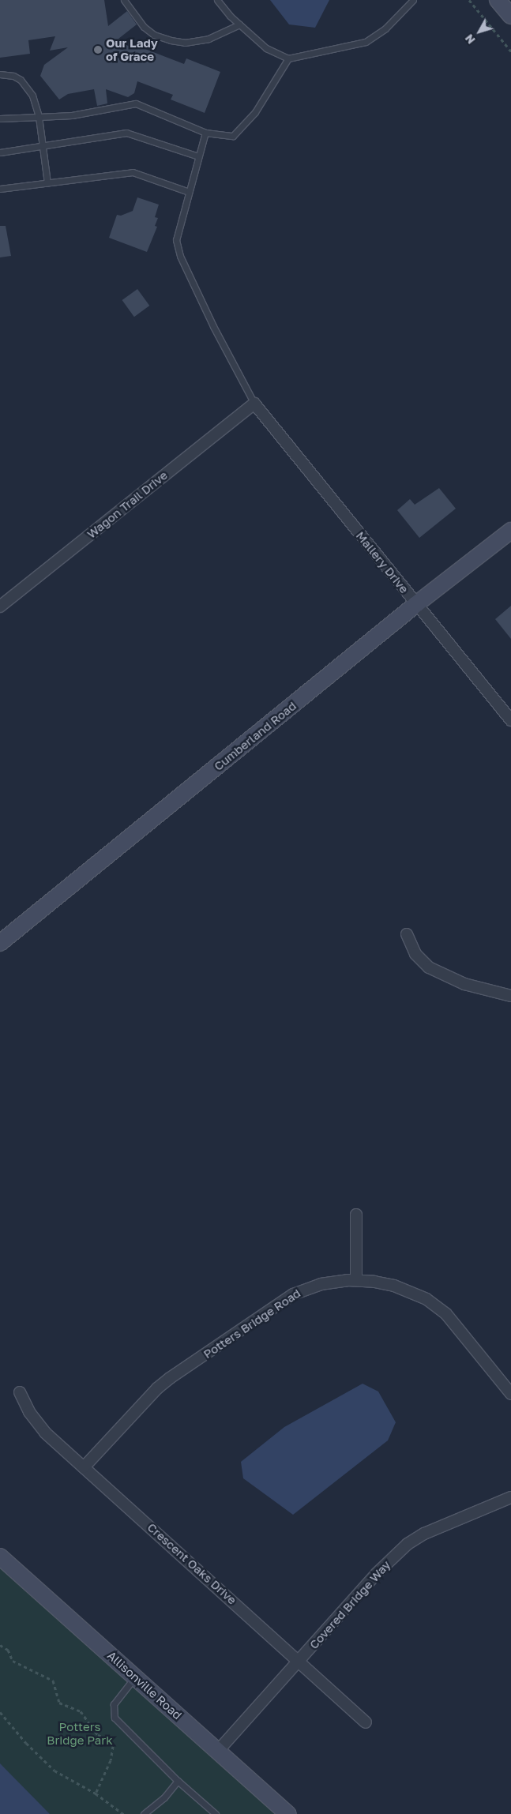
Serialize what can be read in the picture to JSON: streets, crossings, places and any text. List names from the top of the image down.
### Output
{
  "streets": {
    "street": [
      "Wagon Trail Drive",
      "Mallery Drive",
      "Cumberland Road",
      "Potters Bridge Road",
      "Crescent Oaks Drive",
      "Covered Bridge Way",
      "Allisonville Road"
    ]
  },
  "crossings": [
    ["Wagon Trail Drive", "Mallery Drive"],
    ["Mallery Drive", "Cumberland Road"],
    ["Potters Bridge Road", "Crescent Oaks Drive"],
    ["Crescent Oaks Drive", "Covered Bridge Way"],
    ["Covered Bridge Way", "Allisonville Road"]
  ],
  "parks": ["Potters Bridge Park"],
  "places": ["Our Lady of Grace"],
  "north": "bottom left"
}
